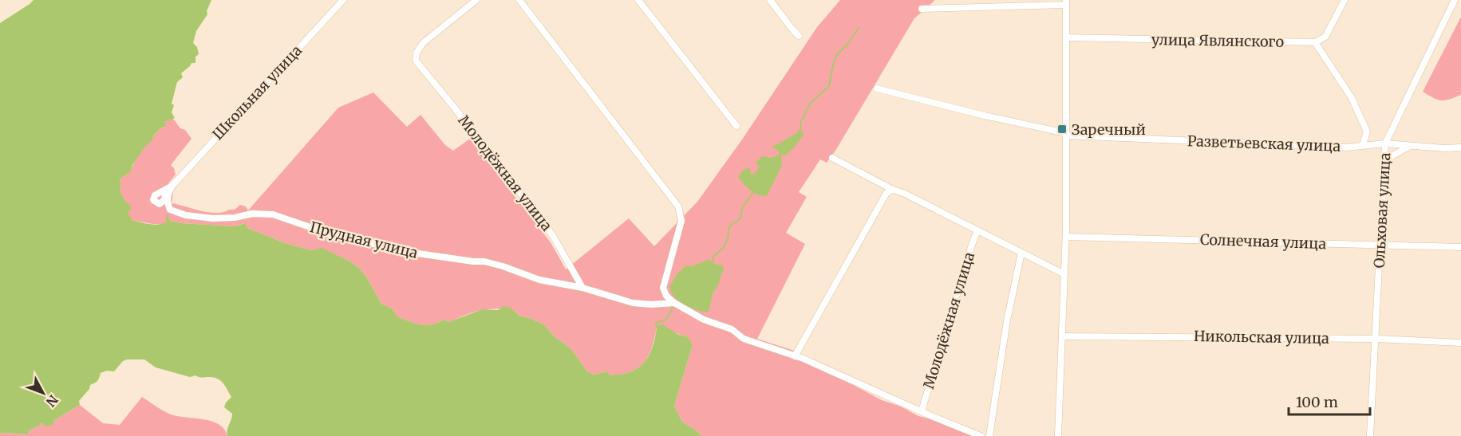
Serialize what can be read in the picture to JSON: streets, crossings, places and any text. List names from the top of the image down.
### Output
{
  "streets": {
    "street": [
      "улица Являнского",
      "Школьная улица",
      "Разветьевская улица",
      "Молодёжная улица",
      "Ольховая улица",
      "Прудная улица",
      "Солнечная улица",
      "Никольская улица"
    ]
  },
  "crossings": [
    ["Школьная улица", "Прудная улица"],
    ["Разветьевская улица", "Ольховая улица"],
    ["Молодёжная улица", "Прудная улица"],
    ["Ольховая улица", "Солнечная улица"],
    ["Ольховая улица", "Никольская улица"]
  ],
  "places": {
    "transit": ["Заречный"]
  },
  "scale_bar": "100 m",
  "north": "bottom right"
}
